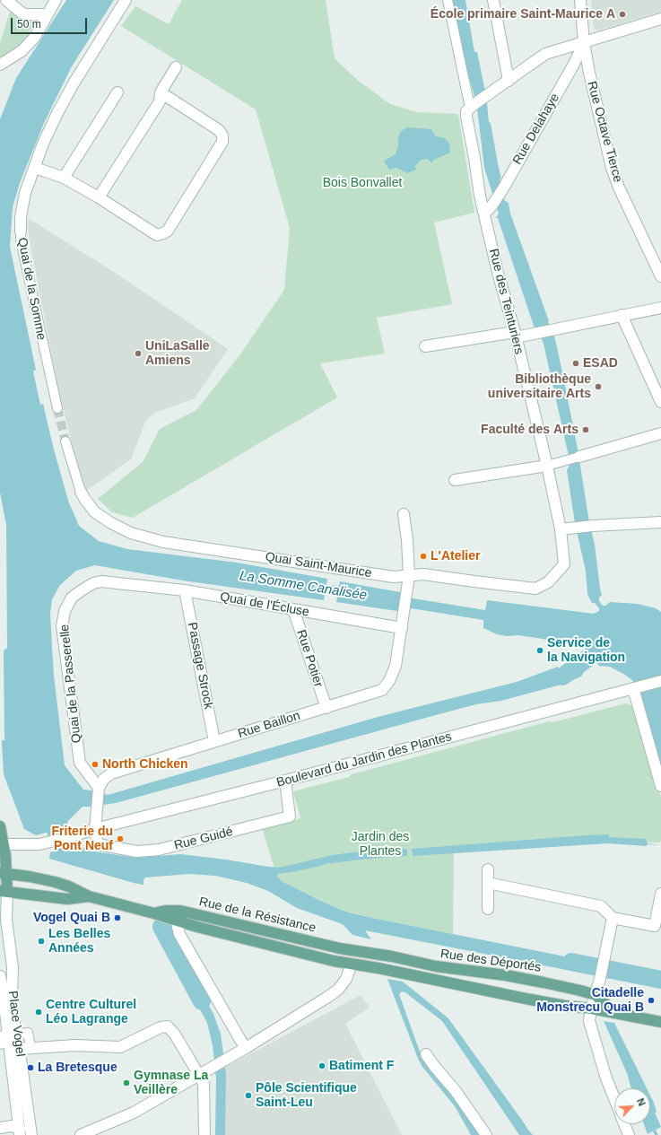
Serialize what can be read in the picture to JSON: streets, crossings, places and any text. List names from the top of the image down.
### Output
{
  "streets": {
    "main road": ["Rue de la Résistance", "Rue des Déportés"],
    "street": [
      "Rue Delahaye",
      "Rue Octave Tierce",
      "Quai de la Somme",
      "Rue des Teinturiers",
      "Quai Saint-Maurice",
      "Quai de l'Écluse",
      "Rue Potier",
      "Passage Strock",
      "Quai de la Passerelle",
      "Rue Baillon",
      "Boulevard du Jardin des Plantes",
      "Rue Guidé",
      "Place Vogel"
    ]
  },
  "crossings": [
    ["Rue Delahaye", "Rue Octave Tierce"],
    ["Rue Delahaye", "Rue des Teinturiers"],
    ["Rue des Teinturiers", "Quai Saint-Maurice"],
    ["Quai de l'Écluse", "Rue Potier"],
    ["Quai de l'Écluse", "Passage Strock"],
    ["Quai de l'Écluse", "Quai de la Passerelle"],
    ["Quai de l'Écluse", "Rue Baillon"],
    ["Rue Potier", "Rue Baillon"],
    ["Passage Strock", "Rue Baillon"],
    ["Quai de la Passerelle", "Rue Baillon"],
    ["Boulevard du Jardin des Plantes", "Rue Guidé"],
    ["Rue de la Résistance", "Rue des Déportés"],
    ["Rue de la Résistance", "Place Vogel"]
  ],
  "water": ["La Somme Canalisée"],
  "parks": ["Bois Bonvallet", "Jardin des Plantes"],
  "places": [
    "École primaire Saint-Maurice A",
    "UniLaSalle Amiens",
    "ESAD",
    "Bibliothèque universitaire Arts",
    "Faculté des Arts",
    "L'Atelier",
    "Service de la Navigation",
    "North Chicken",
    "Friterie du Pont Neuf",
    "Vogel Quai B",
    "Les Belles Années",
    "Citadelle Monstrecu Quai B",
    "Centre Culturel Léo Lagrange",
    "Batiment F",
    "La Bretesque",
    "Gymnase La Veillère",
    "Pôle Scientifique Saint-Leu"
  ],
  "scale_bar": "50 m",
  "north": "top right"
}
